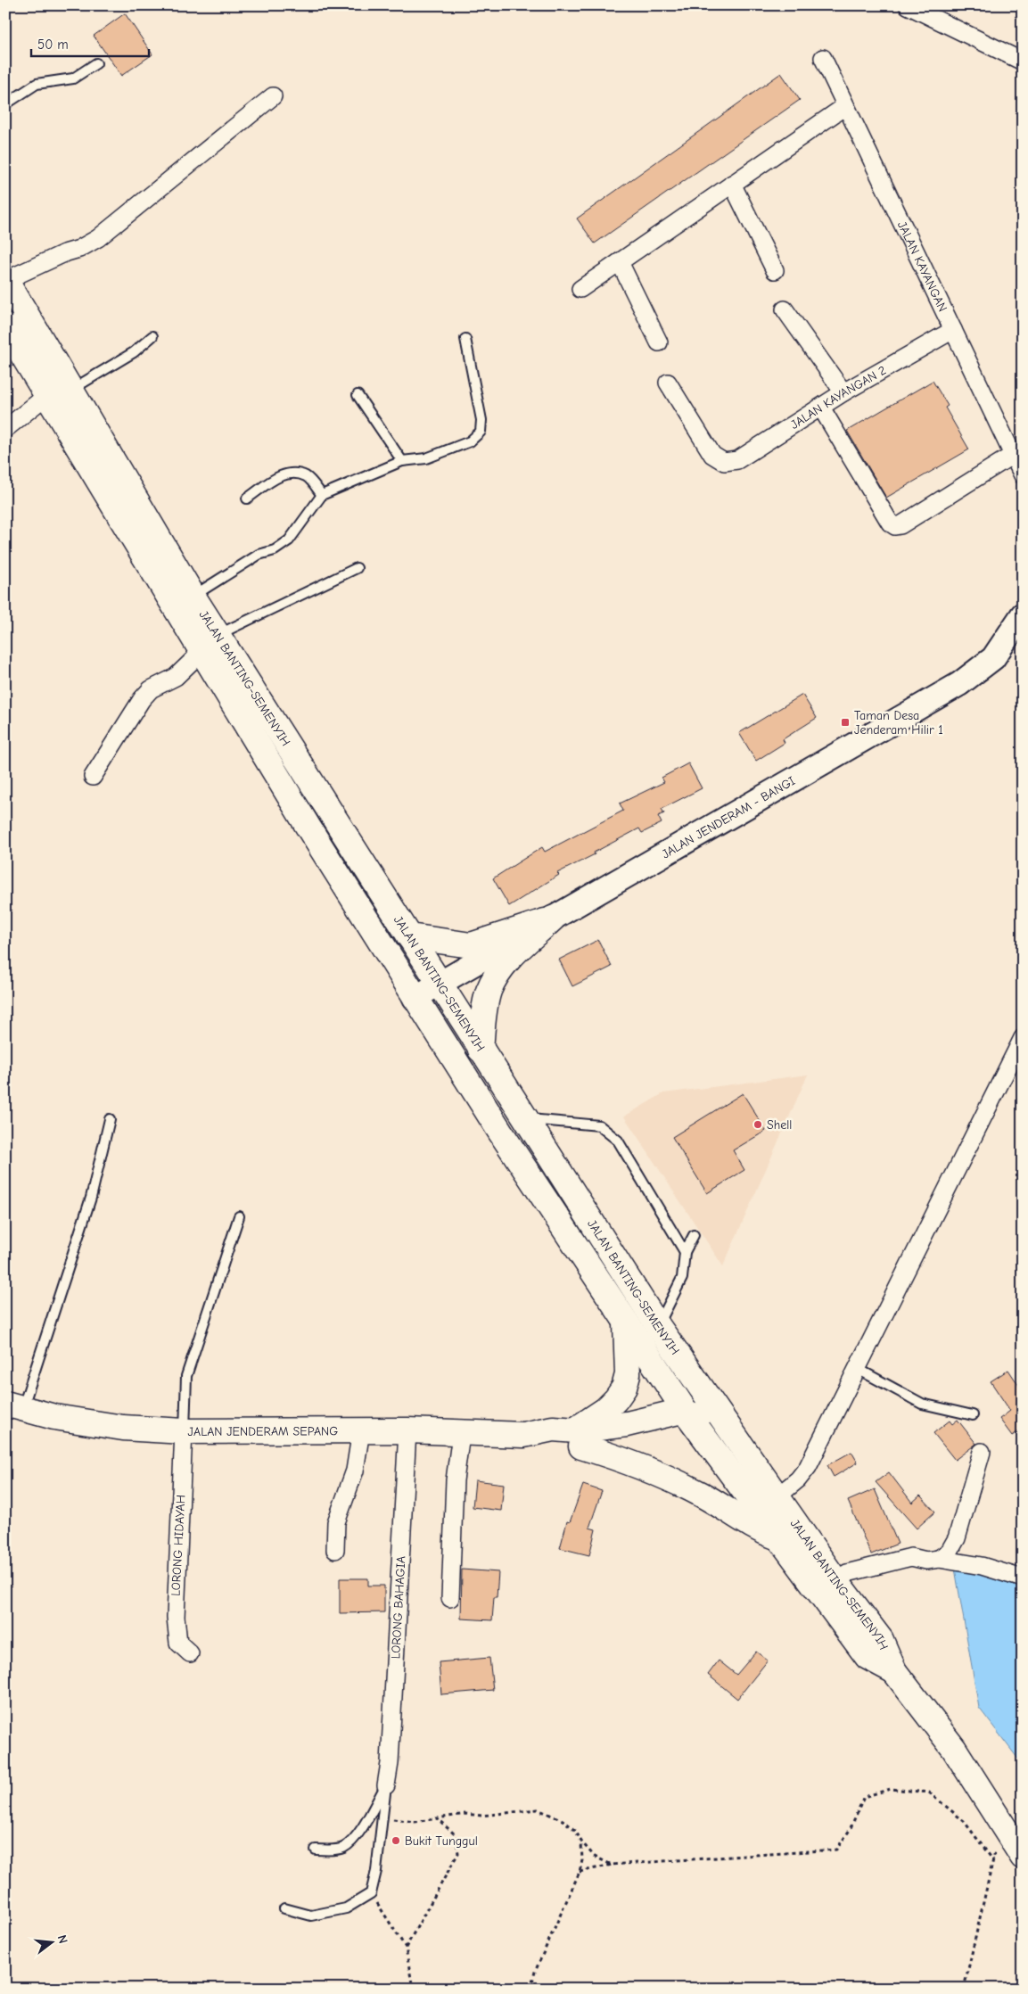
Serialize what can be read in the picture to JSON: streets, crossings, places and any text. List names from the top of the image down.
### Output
{
  "streets": {
    "main road": ["JALAN BANTING-SEMENYIH", "JALAN JENDERAM - BANGI", "JALAN JENDERAM SEPANG"],
    "street": [
      "JALAN KAYANGAN",
      "JALAN KAYANGAN 2",
      "LORONG HIDAYAH",
      "LORONG BAHAGIA"
    ]
  },
  "crossings": [
    ["JALAN KAYANGAN", "JALAN KAYANGAN 2"],
    ["JALAN BANTING-SEMENYIH", "JALAN JENDERAM - BANGI"],
    ["JALAN JENDERAM SEPANG", "LORONG HIDAYAH"],
    ["JALAN JENDERAM SEPANG", "LORONG BAHAGIA"]
  ],
  "places": {
    "transit": ["Taman Desa Jenderam Hilir 1"],
    "other": ["Shell", "Bukit Tunggul"]
  },
  "scale_bar": "50 m",
  "north": "right"
}
